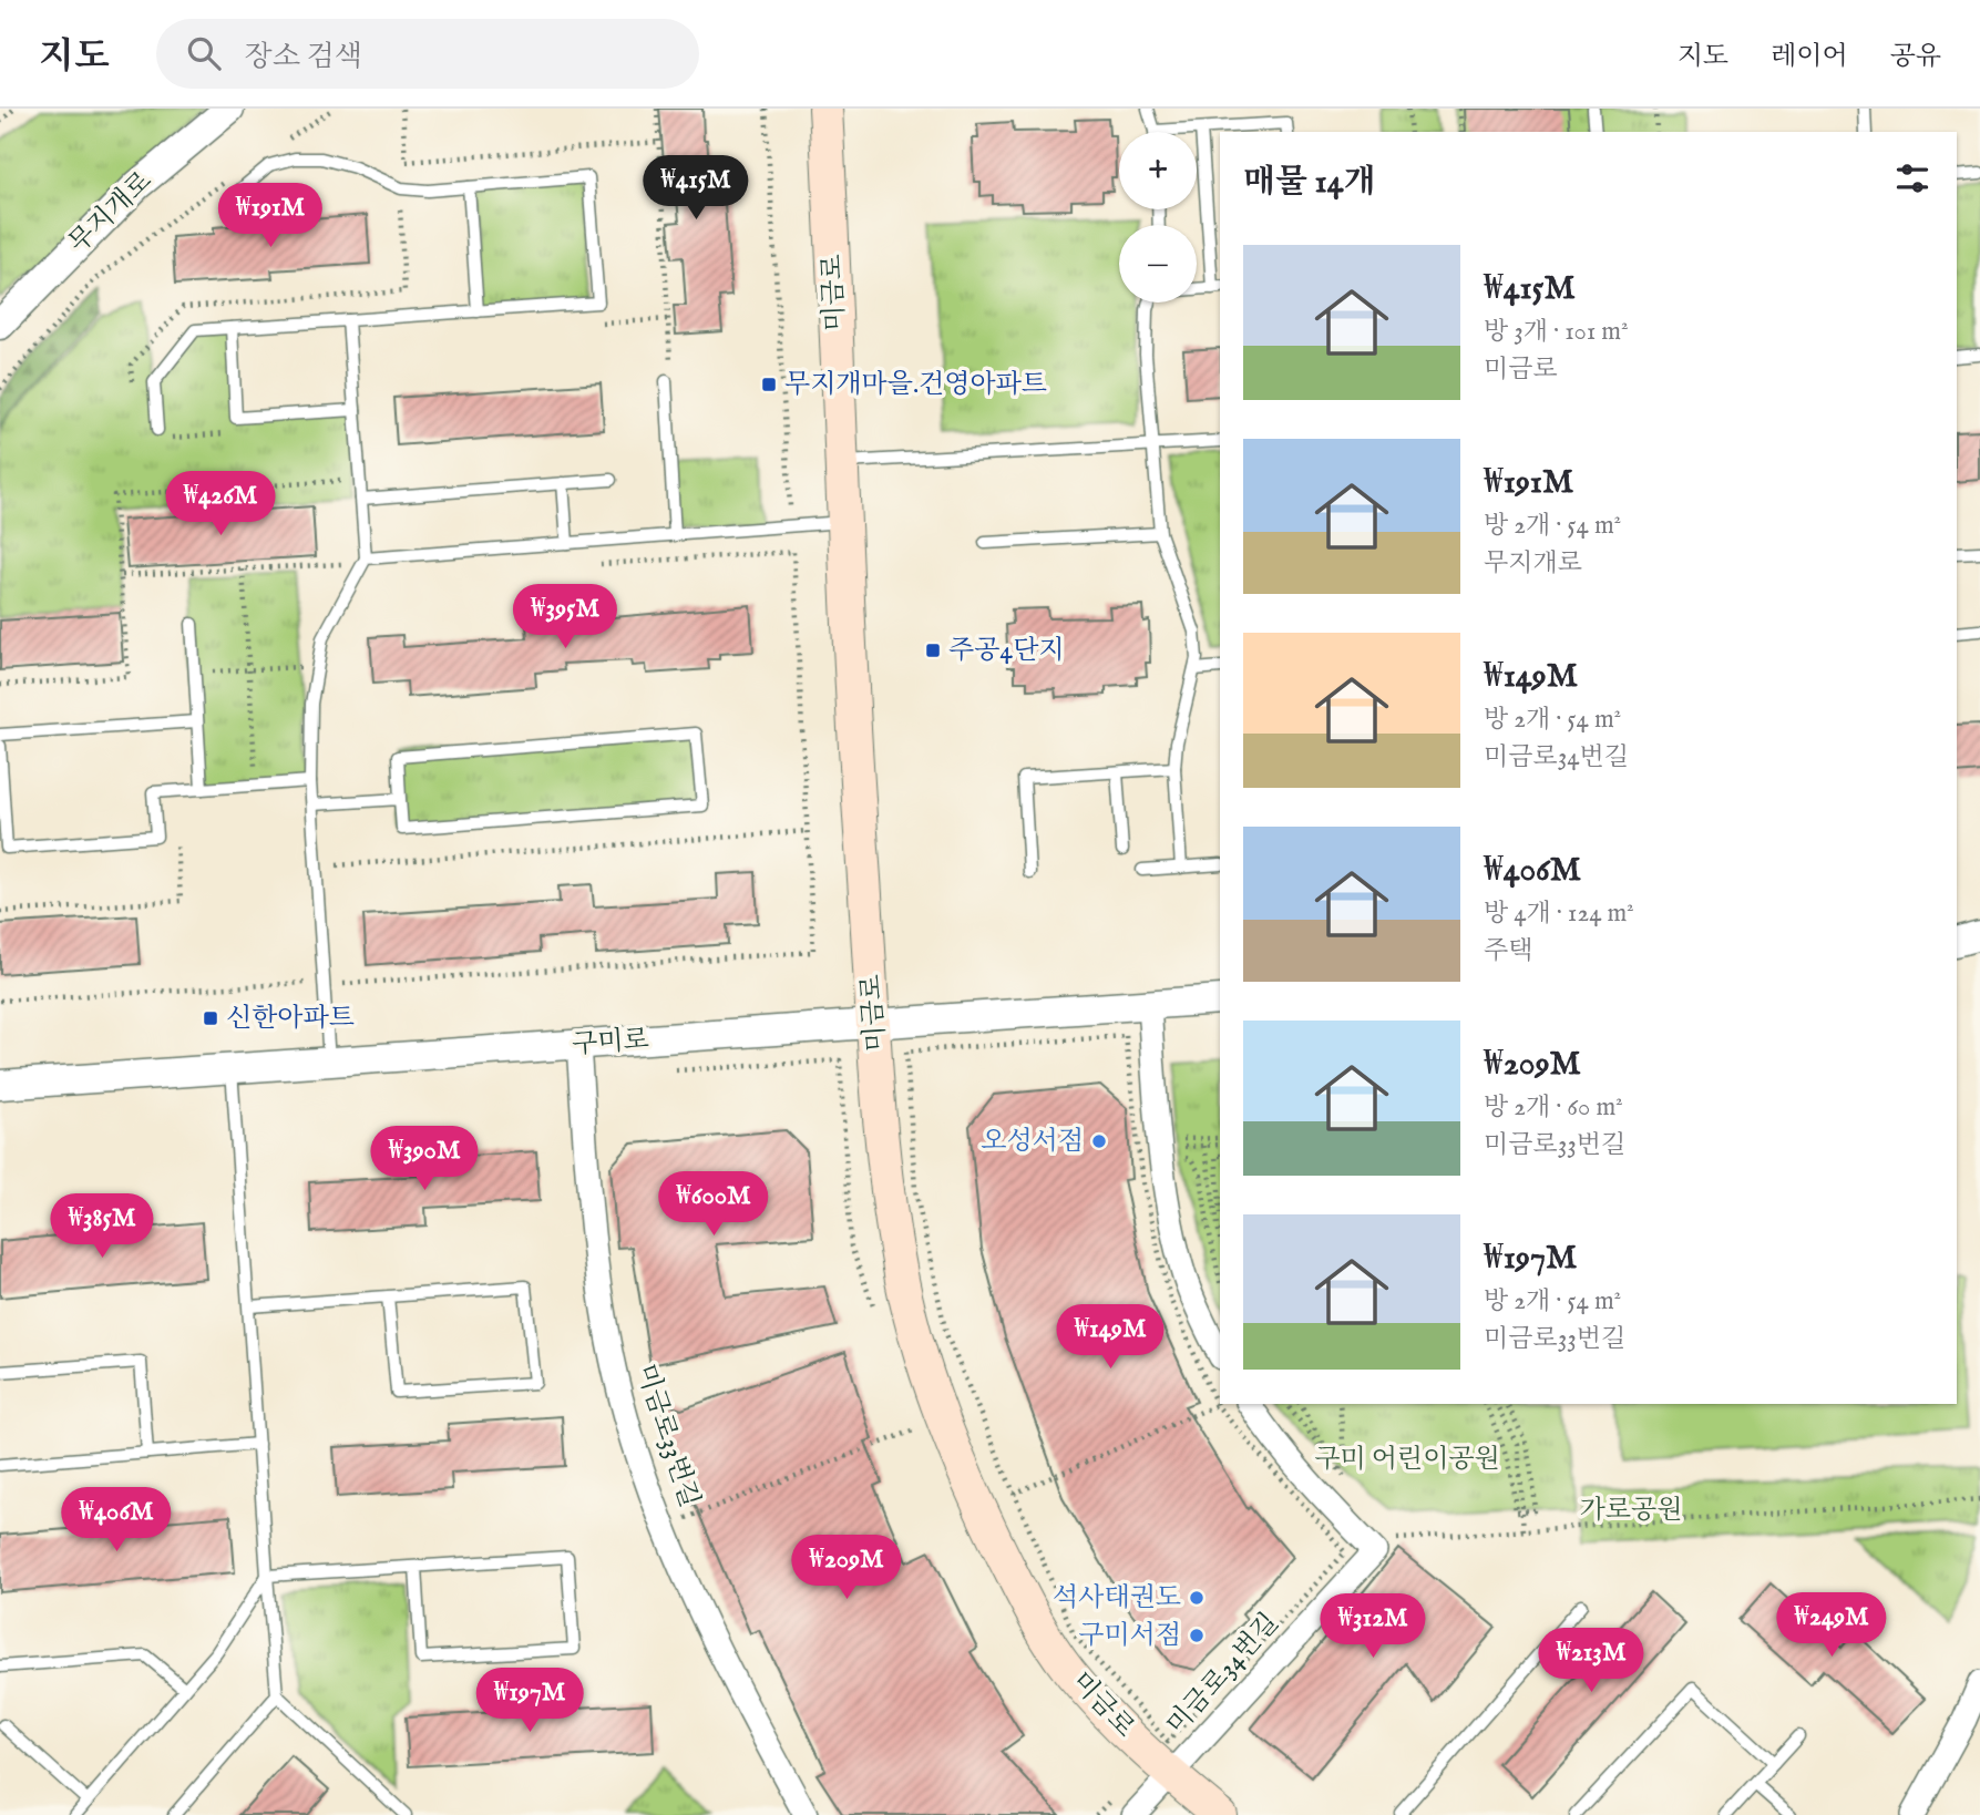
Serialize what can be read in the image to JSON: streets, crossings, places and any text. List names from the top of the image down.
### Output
{
  "streets": {
    "main road": ["미금로"],
    "street": [
      "무지개로",
      "구미로",
      "미금로33번길",
      "미금로34번길"
    ]
  },
  "crossings": [
    ["미금로", "구미로"],
    ["미금로", "미금로34번길"],
    ["구미로", "미금로33번길"]
  ],
  "parks": ["구미 어린이공원", "가로공원"],
  "places": {
    "transit": ["무지개마을.건영아파트", "주공4단지", "신한아파트"],
    "other": ["오성서점", "석사태권도", "구미서점"]
  },
  "page": {
    "header": "지도",
    "search": "장소 검색",
    "nav": ["지도", "레이어", "공유"],
    "map_buttons": ["+", "−"],
    "heading": "매물 14개",
    "price": [
      "₩415M",
      "₩191M",
      "₩426M",
      "₩395M",
      "₩390M",
      "₩600M",
      "₩385M",
      "₩149M",
      "₩406M",
      "₩209M",
      "₩249M",
      "₩312M",
      "₩213M",
      "₩197M"
    ],
    "list": [
      {
        "name": "₩415M",
        "note": "방 3개 · 101 m² · 미금로"
      },
      {
        "name": "₩191M",
        "note": "방 2개 · 54 m² · 무지개로"
      },
      {
        "name": "₩149M",
        "note": "방 2개 · 54 m² · 미금로34번길"
      },
      {
        "name": "₩406M",
        "note": "방 4개 · 124 m² · 주택"
      },
      {
        "name": "₩209M",
        "note": "방 2개 · 60 m² · 미금로33번길"
      },
      {
        "name": "₩197M",
        "note": "방 2개 · 54 m² · 미금로33번길"
      }
    ]
  }
}
